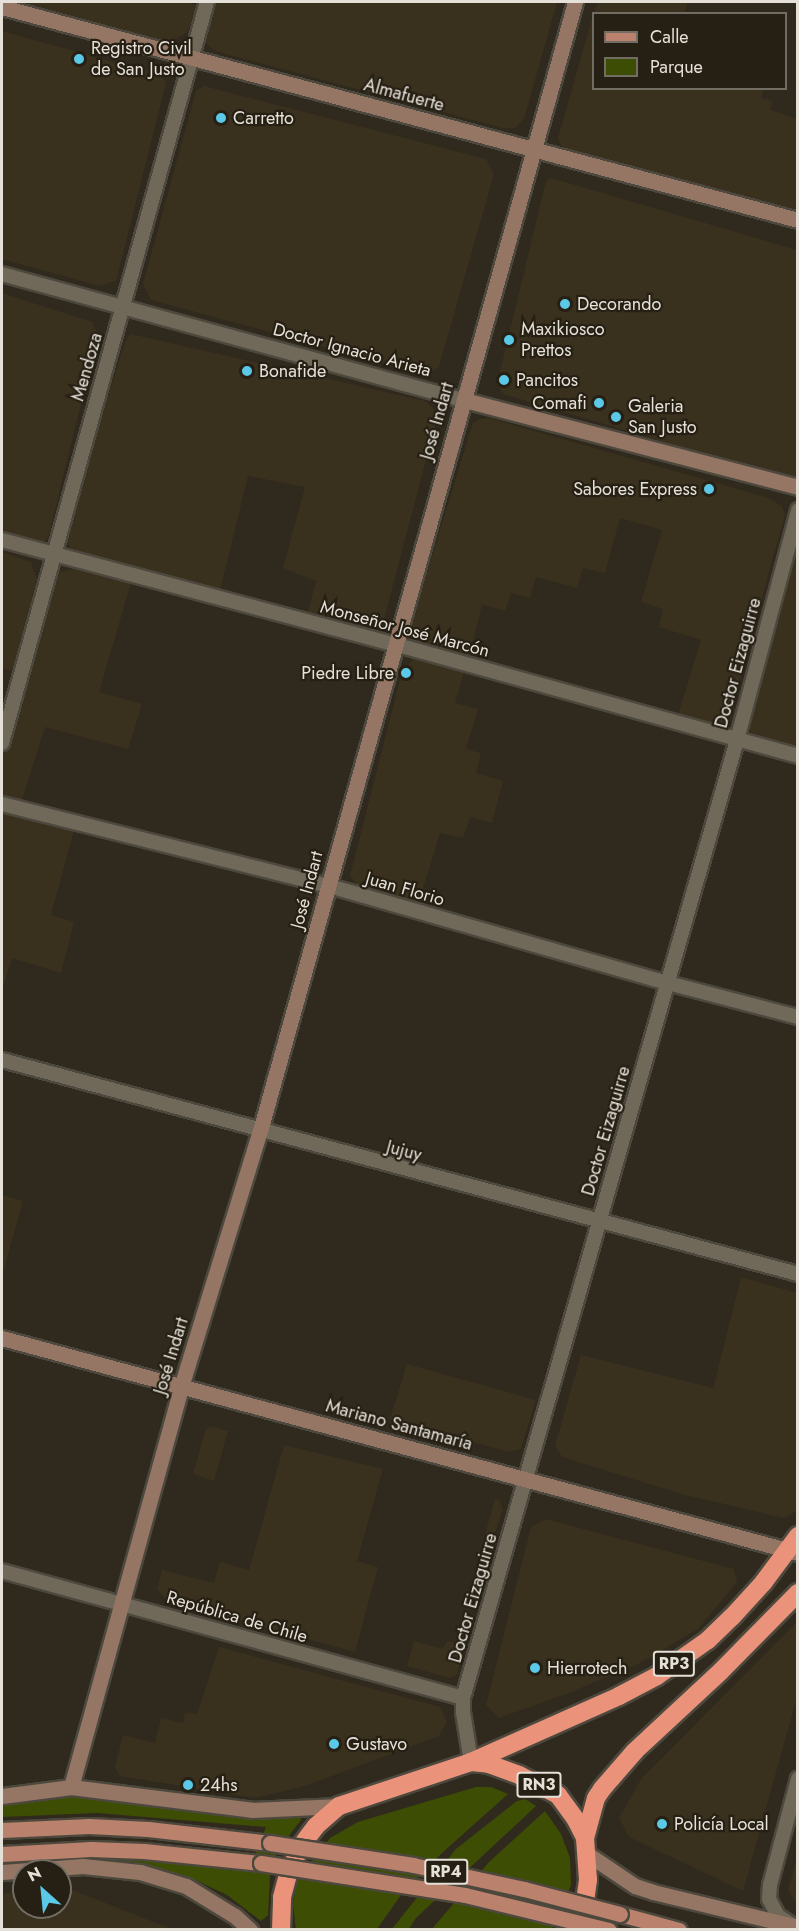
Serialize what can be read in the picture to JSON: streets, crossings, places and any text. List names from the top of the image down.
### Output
{
  "streets": {
    "highway": ["RP3", "RN3"],
    "main road": ["RP4"],
    "street": [
      "Almafuerte",
      "Doctor Ignacio Arieta",
      "Mendoza",
      "José Indart",
      "Monseñor José Marcón",
      "Doctor Eizaguirre",
      "Juan Florio",
      "Jujuy",
      "Mariano Santamaría",
      "República de Chile"
    ]
  },
  "crossings": [
    ["Almafuerte", "Mendoza"],
    ["Almafuerte", "José Indart"],
    ["Doctor Ignacio Arieta", "Mendoza"],
    ["Doctor Ignacio Arieta", "José Indart"],
    ["Mendoza", "Monseñor José Marcón"],
    ["José Indart", "Monseñor José Marcón"],
    ["José Indart", "Juan Florio"],
    ["José Indart", "Jujuy"],
    ["José Indart", "Mariano Santamaría"],
    ["José Indart", "República de Chile"],
    ["Monseñor José Marcón", "Doctor Eizaguirre"],
    ["Doctor Eizaguirre", "Juan Florio"],
    ["Doctor Eizaguirre", "Jujuy"],
    ["Doctor Eizaguirre", "Mariano Santamaría"],
    ["Doctor Eizaguirre", "República de Chile"],
    ["Doctor Eizaguirre", "RP3"],
    ["Doctor Eizaguirre", "RN3"],
    ["Mariano Santamaría", "RP3"],
    ["RP3", "RN3"]
  ],
  "places": [
    "Registro Civil de San Justo",
    "Carretto",
    "Decorando",
    "Maxikiosco Prettos",
    "Bonafide",
    "Pancitos",
    "Comafi",
    "Galeria San Justo",
    "Sabores Express",
    "Piedre Libre",
    "Hierrotech",
    "Gustavo",
    "24hs",
    "Policía Local"
  ],
  "legend": ["Calle", "Parque"],
  "north": "top left"
}
